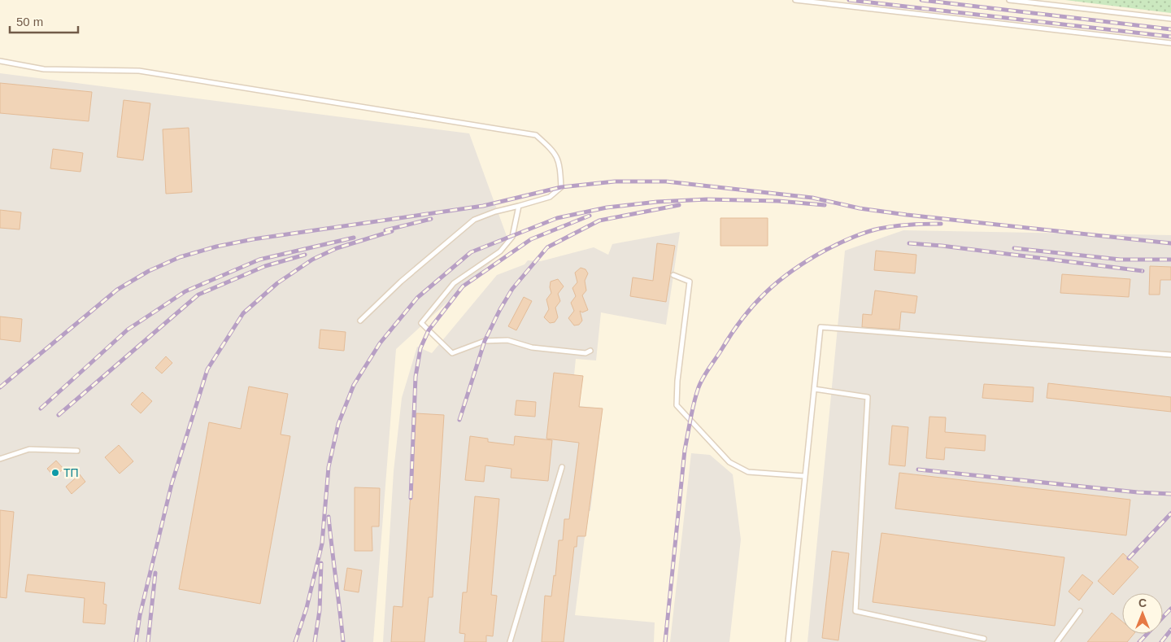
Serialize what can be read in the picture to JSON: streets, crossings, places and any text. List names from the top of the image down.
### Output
{
  "places": ["ТП"],
  "scale_bar": "50 m",
  "north": "top"
}
